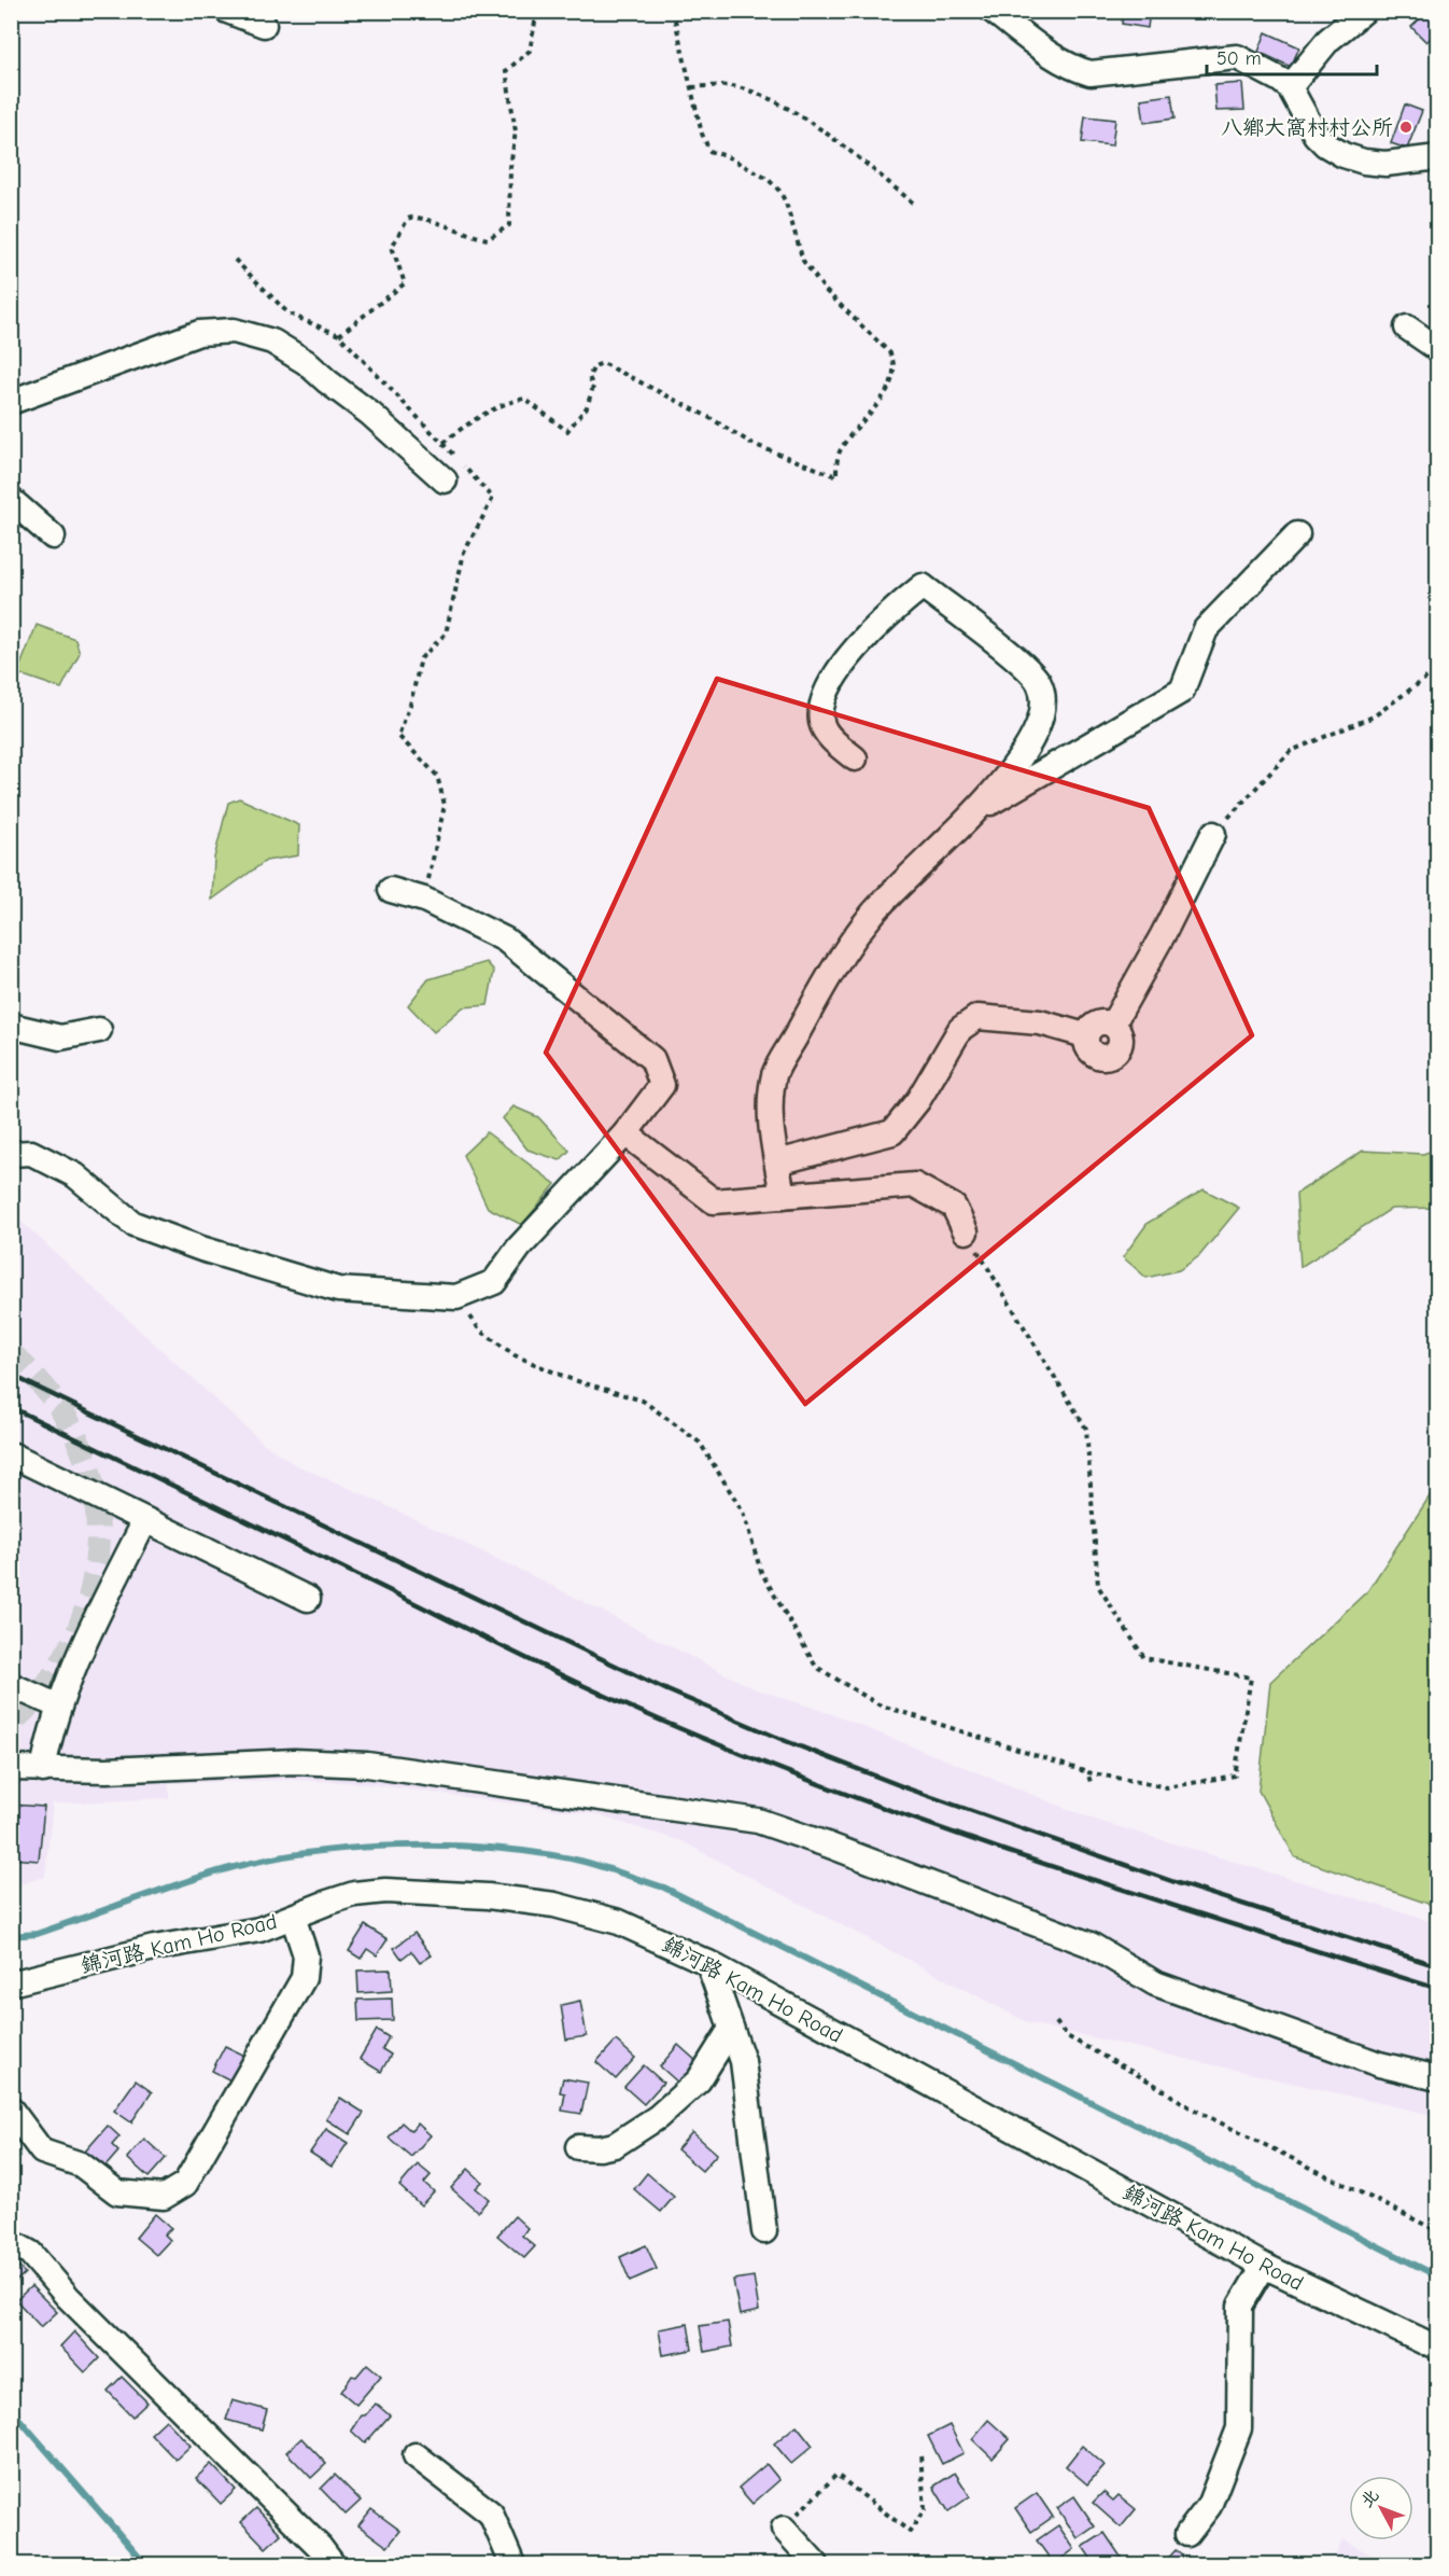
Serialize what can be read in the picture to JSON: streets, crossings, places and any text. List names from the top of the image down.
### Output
{
  "streets": {
    "street": ["錦河路 Kam Ho Road"]
  },
  "places": ["八鄉大窩村村公所"],
  "scale_bar": "50 m",
  "north": "top left"
}
